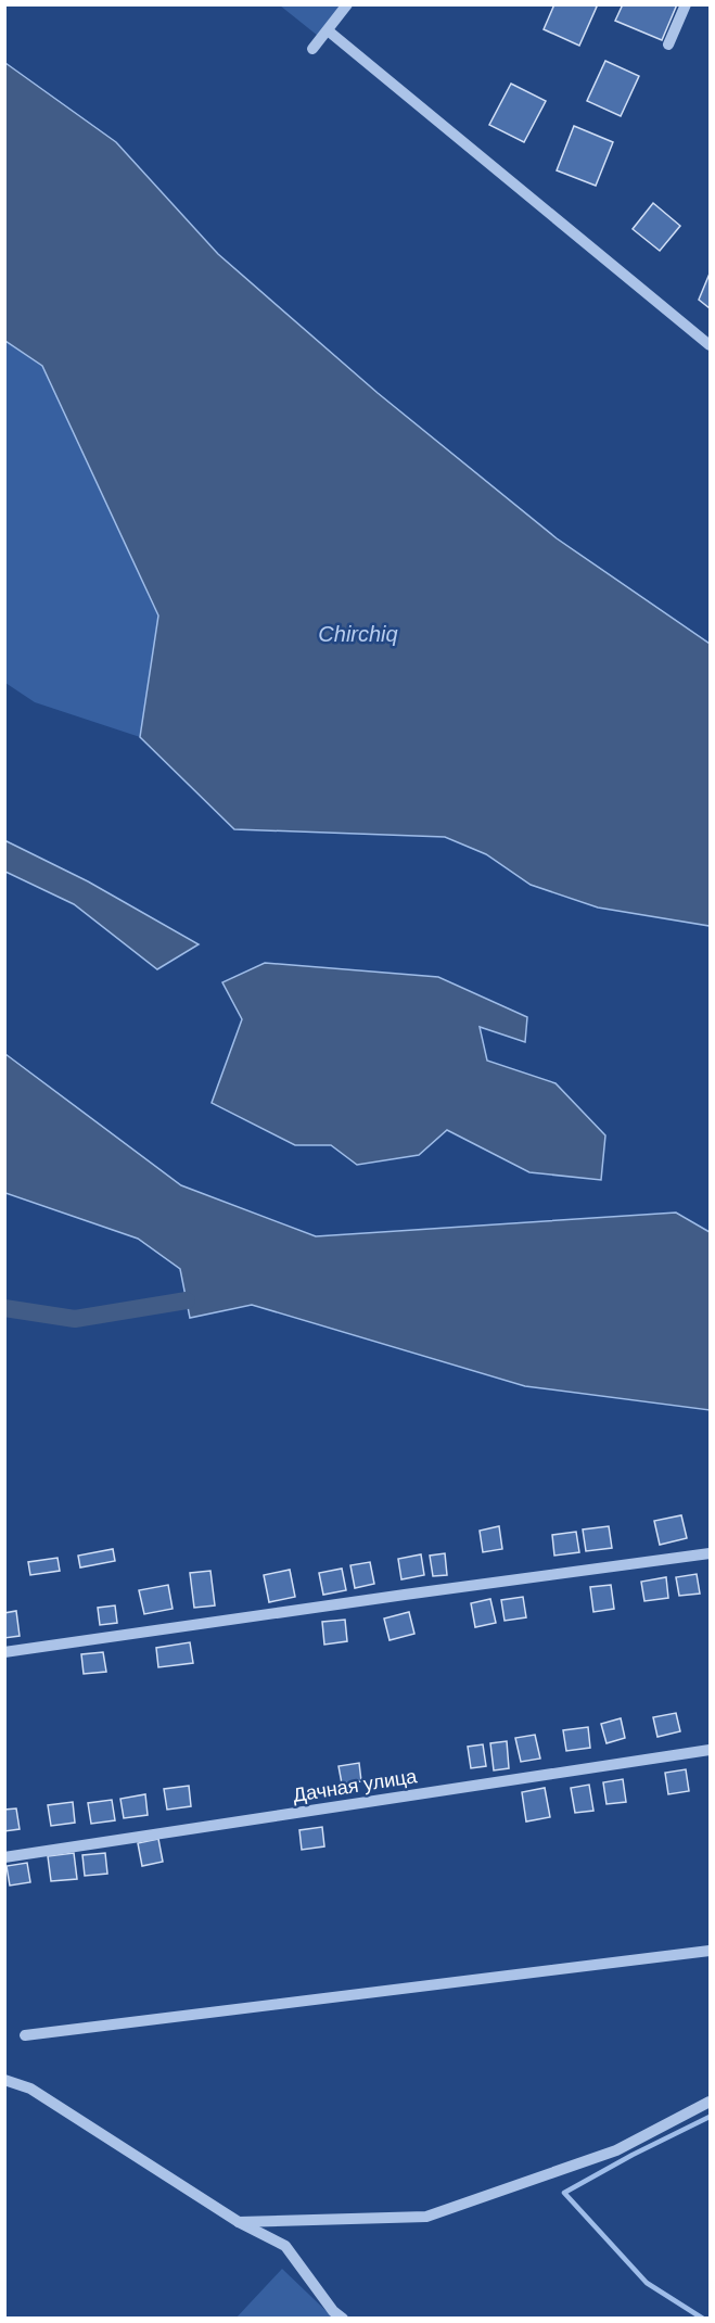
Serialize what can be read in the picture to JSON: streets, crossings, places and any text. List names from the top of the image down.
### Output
{
  "streets": {
    "street": ["Дачная улица"]
  },
  "water": ["Chirchiq"]
}
